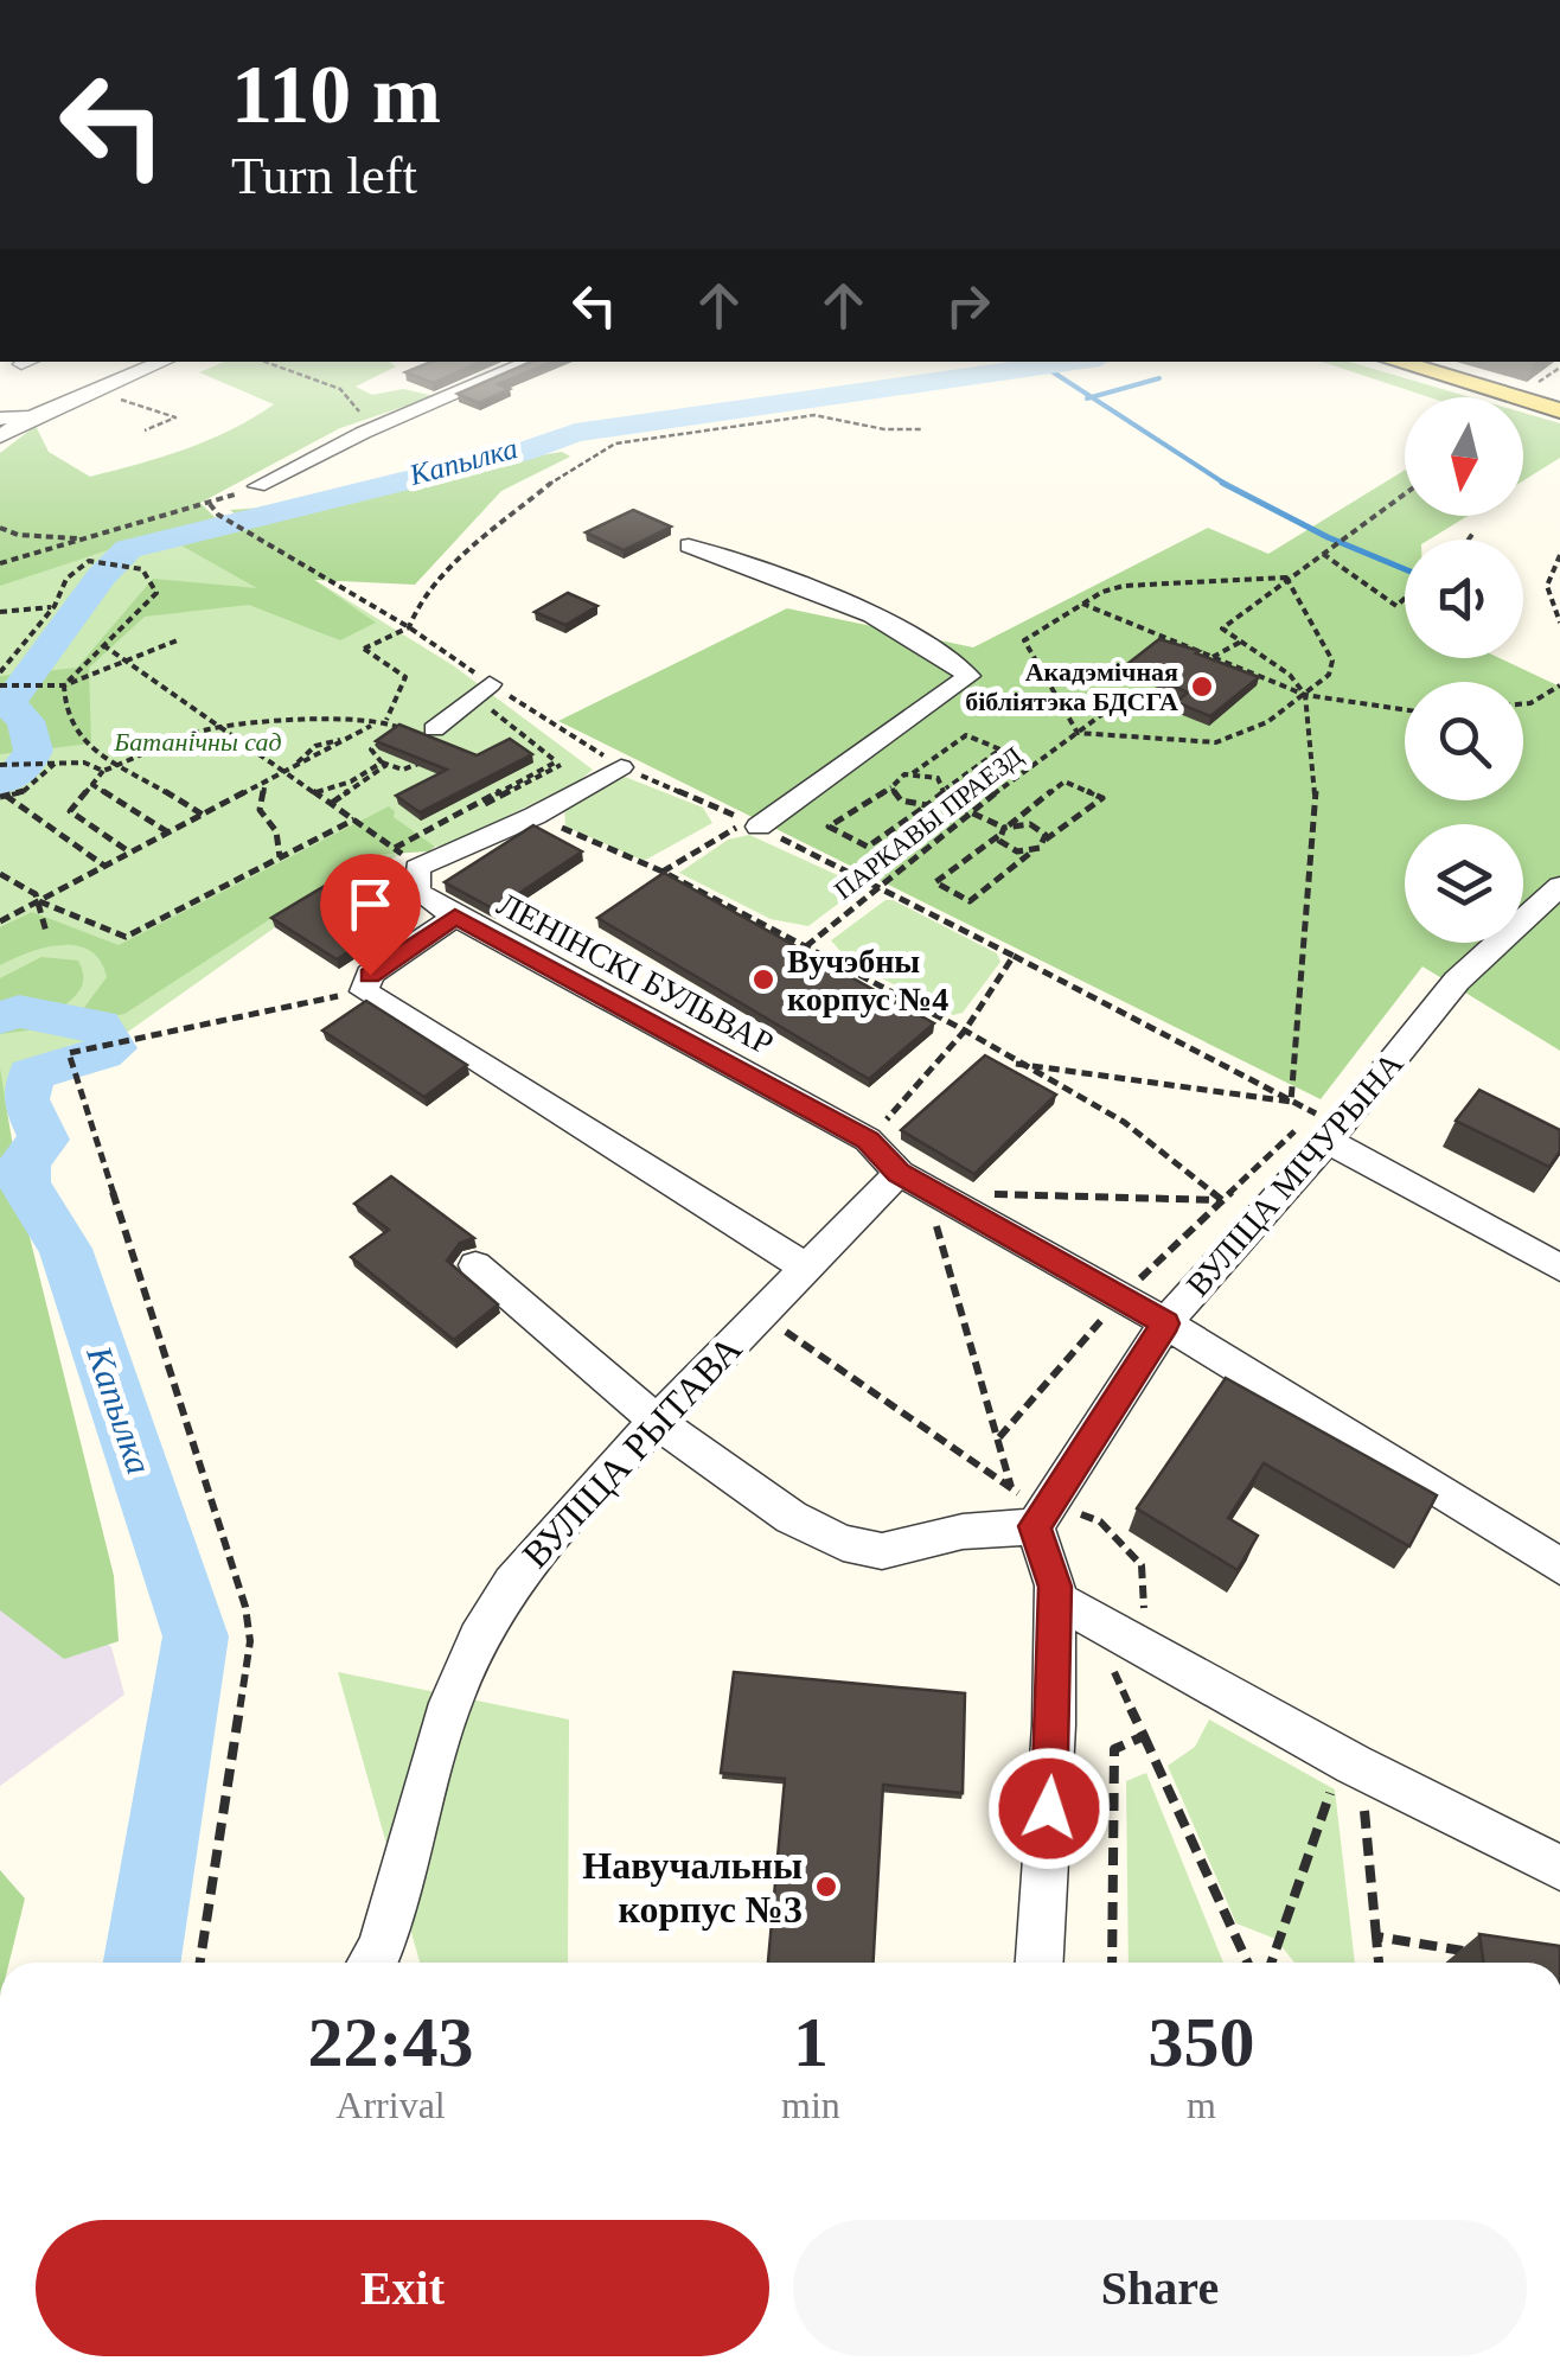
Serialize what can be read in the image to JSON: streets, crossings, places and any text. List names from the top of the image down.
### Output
{
  "streets": {
    "street": ["ЛЕНІНСКІ БУЛЬВАР", "ВУЛІЦА МІЧУРЫНА", "ВУЛІЦА РЫТАВА"],
    "path": ["ПАРКАВЫ ПРАЕЗД"]
  },
  "crossings": [
    ["ЛЕНІНСКІ БУЛЬВАР", "ВУЛІЦА МІЧУРЫНА"],
    ["ЛЕНІНСКІ БУЛЬВАР", "ВУЛІЦА РЫТАВА"]
  ],
  "water": ["Капылка"],
  "parks": ["Батанічны сад"],
  "places": ["Акадэмічная бібліятэка БДСГА", "Вучэбны корпус №4", "Навучальны корпус №3"],
  "north": "bottom",
  "page": {
    "turn": ["110 m", "Turn left"],
    "eta": [
      "22:43",
      "Arrival",
      "1",
      "min",
      "350",
      "m"
    ],
    "buttons": ["Exit", "Share"]
  }
}
